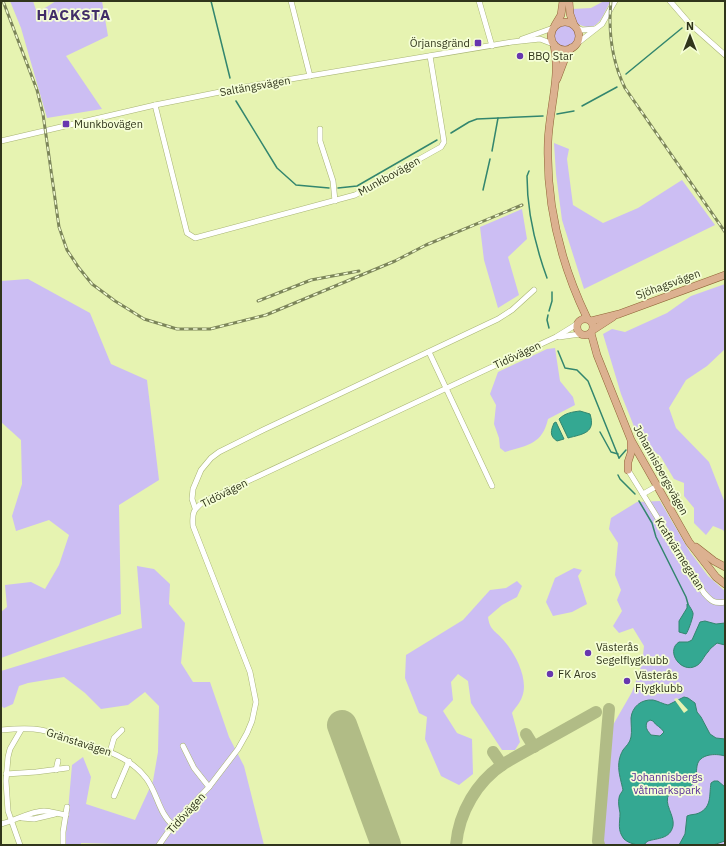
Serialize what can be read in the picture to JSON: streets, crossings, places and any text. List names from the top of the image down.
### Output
{
  "streets": {
    "main road": ["Sjöhagsvägen", "Johannisbergsvägen"],
    "street": [
      "Saltängsvägen",
      "Munkbovägen",
      "Tidövägen",
      "Kraftvärmegatan",
      "Gränstavägen"
    ]
  },
  "crossings": [
    ["Saltängsvägen", "Munkbovägen"],
    ["Sjöhagsvägen", "Tidövägen"],
    ["Sjöhagsvägen", "Johannisbergsvägen"],
    ["Tidövägen", "Johannisbergsvägen"],
    ["Tidövägen", "Gränstavägen"]
  ],
  "districts": ["HACKSTA"],
  "parks": ["Johannisbergs våtmarkspark"],
  "places": {
    "transit": ["Örjansgränd", "Munkbovägen"],
    "other": [
      "BBQ Star",
      "Västerås Segelflygklubb",
      "FK Aros",
      "Västerås Flygklubb"
    ]
  },
  "north": "top"
}
